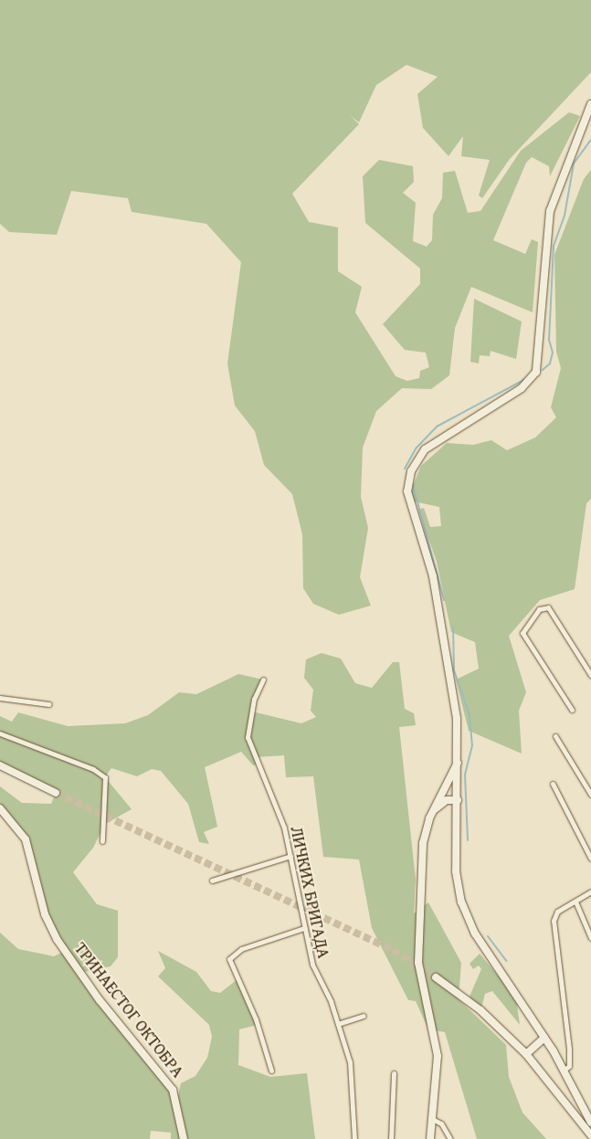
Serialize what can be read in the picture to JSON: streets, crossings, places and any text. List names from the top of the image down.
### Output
{
  "streets": {
    "main road": ["ТРИНАЕСТОГ ОКТОБРА"],
    "street": ["ЛИЧКИХ БРИГАДА"]
  }
}
